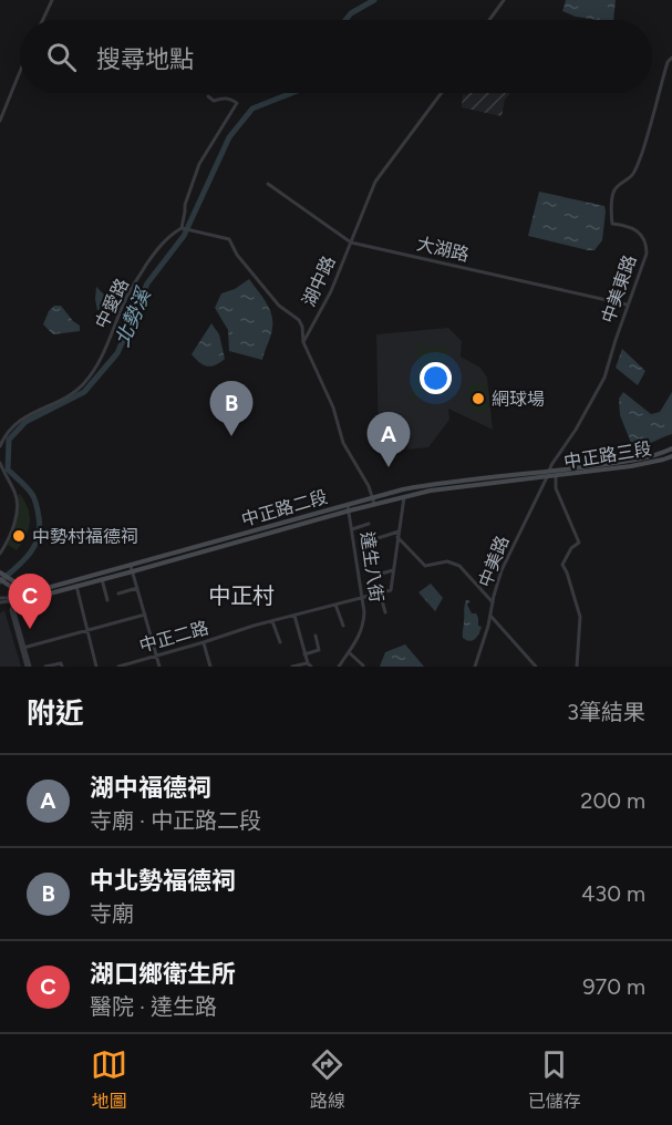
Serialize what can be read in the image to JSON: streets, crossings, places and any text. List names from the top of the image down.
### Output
{
  "streets": {
    "main road": ["中正路三段", "中正路二段"],
    "street": [
      "大湖路",
      "湖中路",
      "中美東路",
      "中愛路",
      "中美路",
      "達生八街",
      "中正二路"
    ]
  },
  "crossings": [
    ["大湖路", "湖中路"],
    ["大湖路", "中美東路"],
    ["中美東路", "中正路三段"],
    ["中美東路", "中正路二段"],
    ["中美東路", "中美路"],
    ["中正路三段", "中正路二段"],
    ["中正路三段", "中美路"],
    ["中正路二段", "中美路"],
    ["中正路二段", "達生八街"],
    ["達生八街", "中正二路"]
  ],
  "districts": ["中正村"],
  "water": ["北勢溪"],
  "places": ["網球場", "中勢村福德祠"],
  "page": {
    "search": "搜尋地點",
    "pins": ["B", "A", "C"],
    "heading": ["附近", "3筆結果"],
    "list": [
      {
        "mark": "A",
        "name": "湖中福德祠",
        "note": "寺廟 · 中正路二段",
        "value": "200 m"
      },
      {
        "mark": "B",
        "name": "中北勢福德祠",
        "note": "寺廟",
        "value": "430 m"
      },
      {
        "mark": "C",
        "name": "湖口鄉衛生所",
        "note": "醫院 · 達生路",
        "value": "970 m"
      }
    ],
    "nav": ["地圖", "路線", "已儲存"]
  }
}
